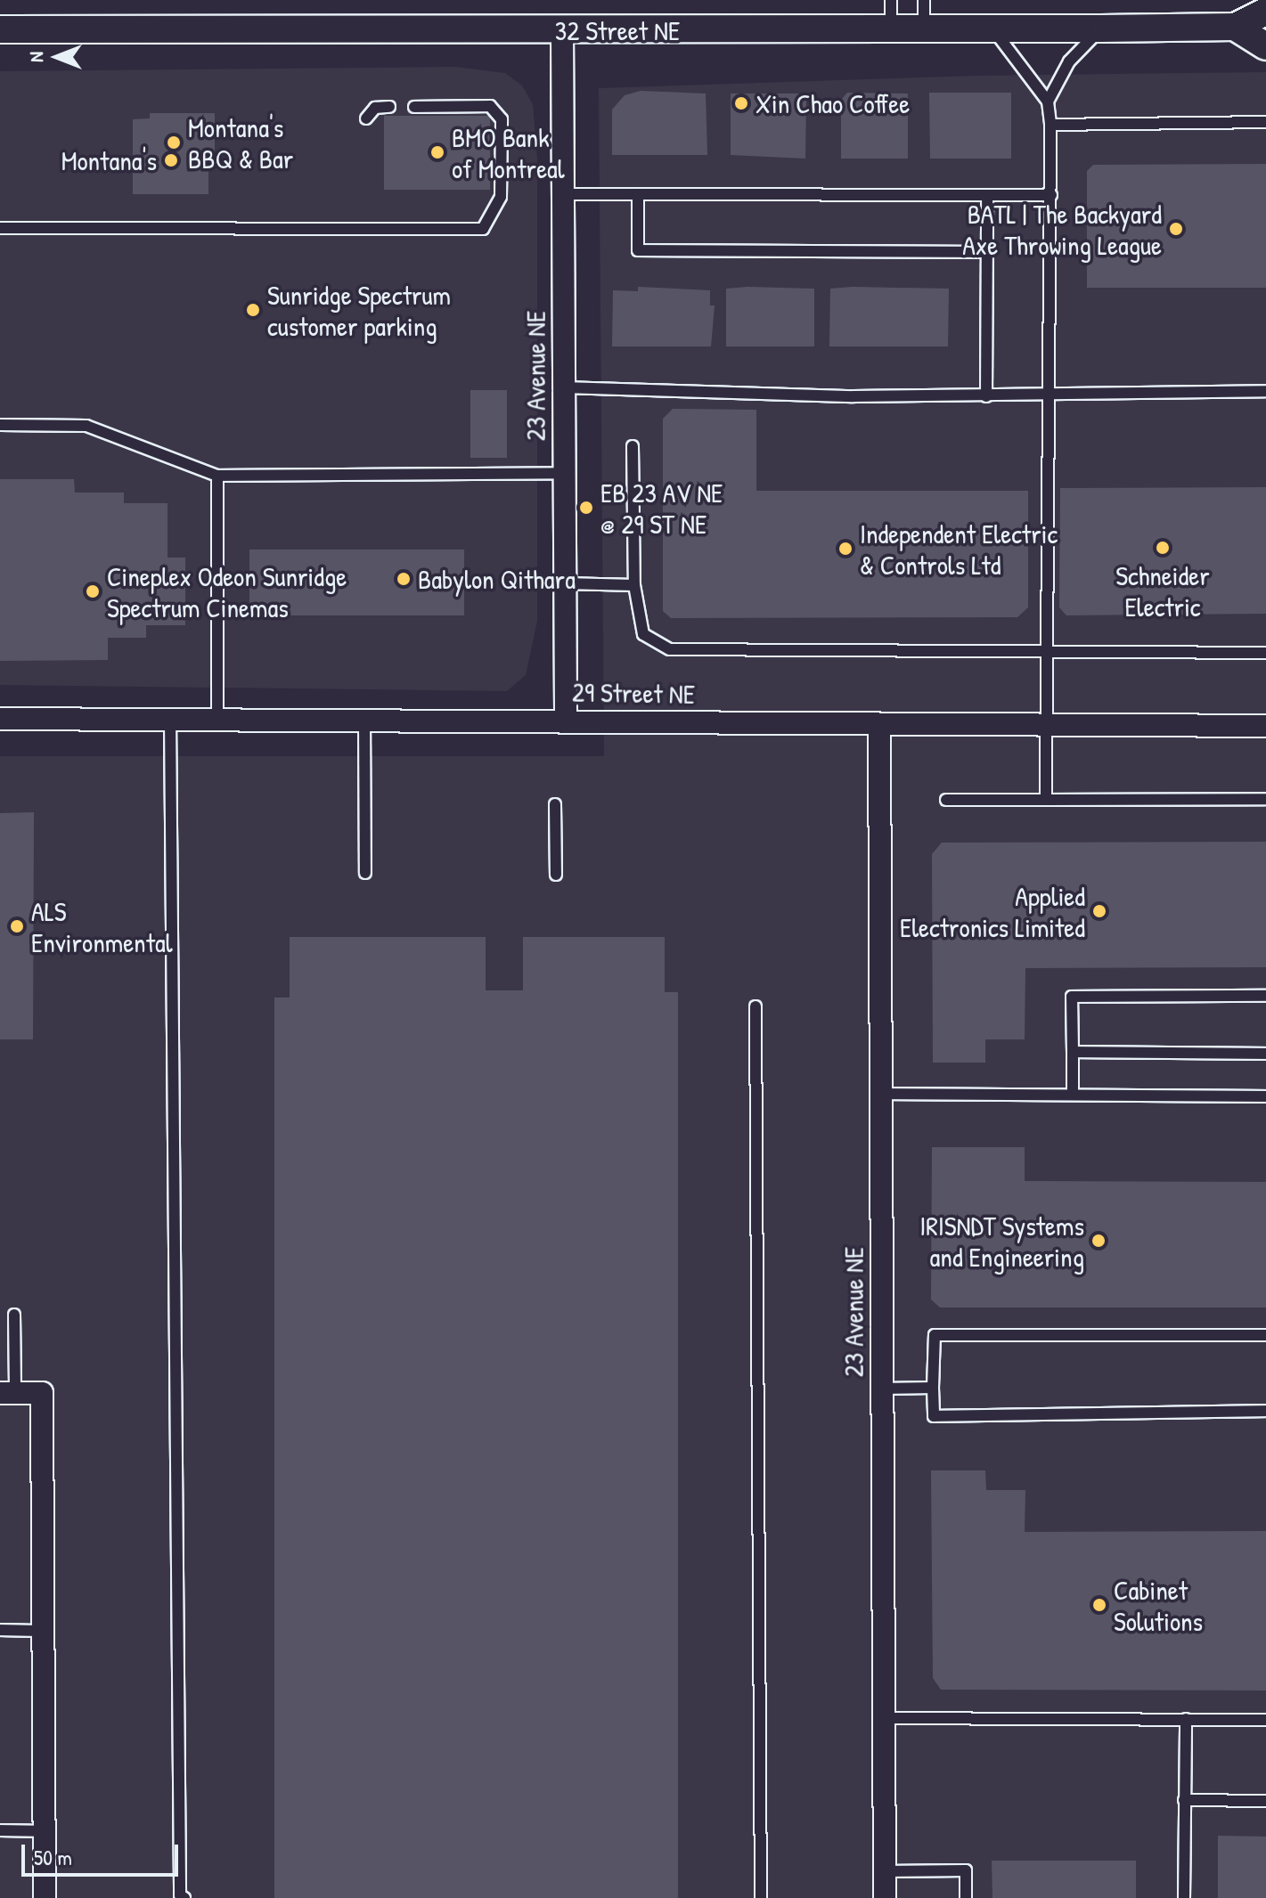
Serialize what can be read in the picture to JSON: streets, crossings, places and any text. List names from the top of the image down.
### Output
{
  "streets": {
    "street": ["32 Street NE", "23 Avenue NE", "29 Street NE"]
  },
  "crossings": [
    ["32 Street NE", "23 Avenue NE"],
    ["23 Avenue NE", "29 Street NE"]
  ],
  "places": [
    "Xin Chao Coffee",
    "Montana's BBQ & Bar",
    "BMO Bank of Montreal",
    "Montana's",
    "BATL | The Backyard Axe Throwing League",
    "Sunridge Spectrum customer parking",
    "EB 23 AV NE @ 29 ST NE",
    "Schneider Electric",
    "Independent Electric & Controls Ltd",
    "Babylon Qithara",
    "Cineplex Odeon Sunridge Spectrum Cinemas",
    "Applied Electronics Limited",
    "ALS Environmental",
    "IRISNDT Systems and Engineering",
    "Cabinet Solutions"
  ],
  "scale_bar": "50 m",
  "north": "left"
}
